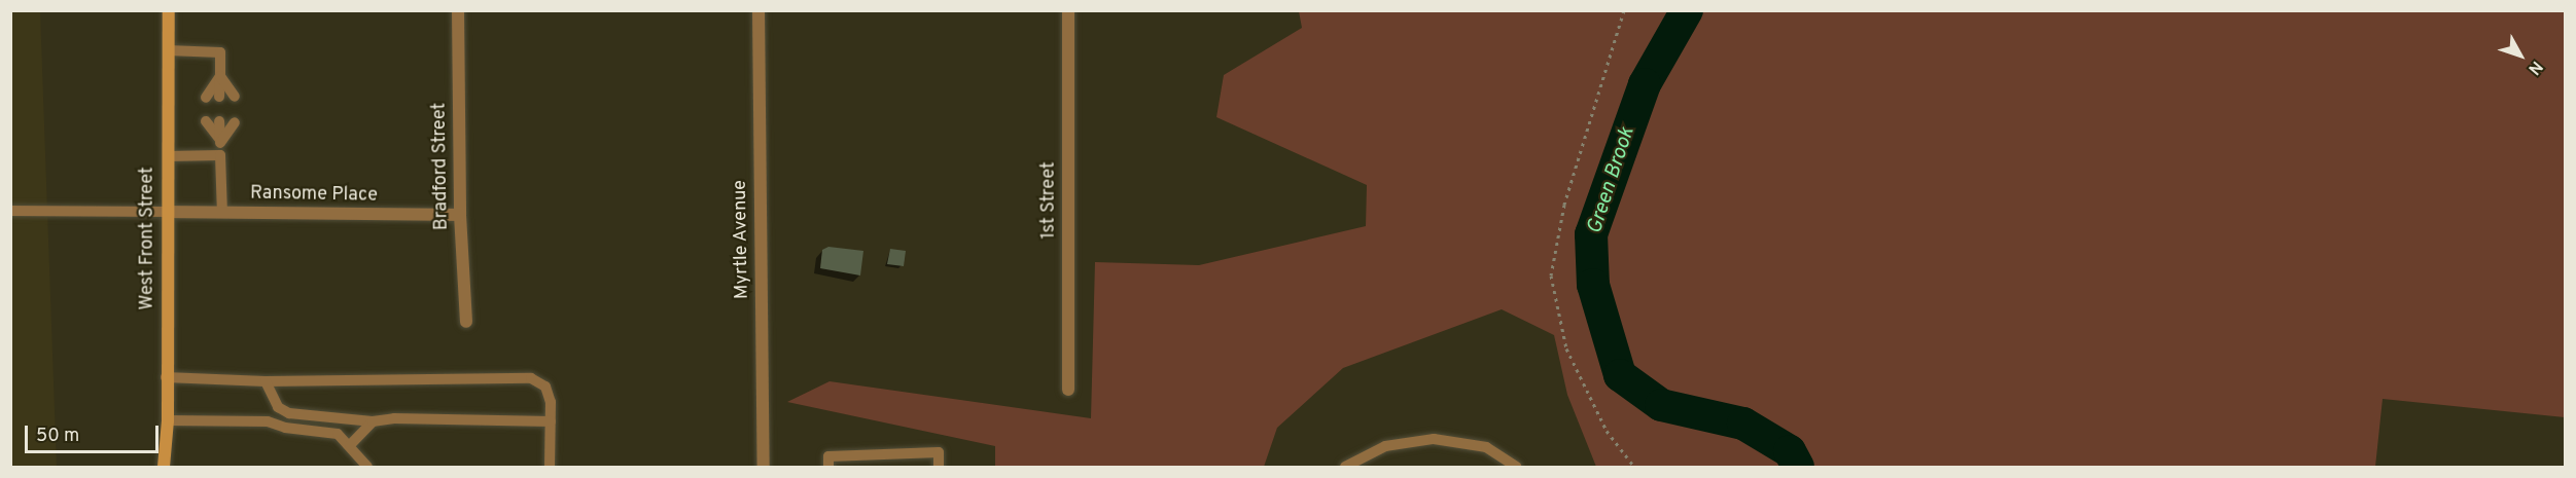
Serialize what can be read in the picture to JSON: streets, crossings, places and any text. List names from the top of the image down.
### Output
{
  "streets": {
    "main road": ["West Front Street"],
    "street": [
      "Bradford Street",
      "Ransome Place",
      "1st Street",
      "Myrtle Avenue"
    ]
  },
  "crossings": [
    ["Bradford Street", "Ransome Place"],
    ["Ransome Place", "West Front Street"]
  ],
  "water": ["Green Brook"],
  "scale_bar": "50 m",
  "north": "bottom right"
}
